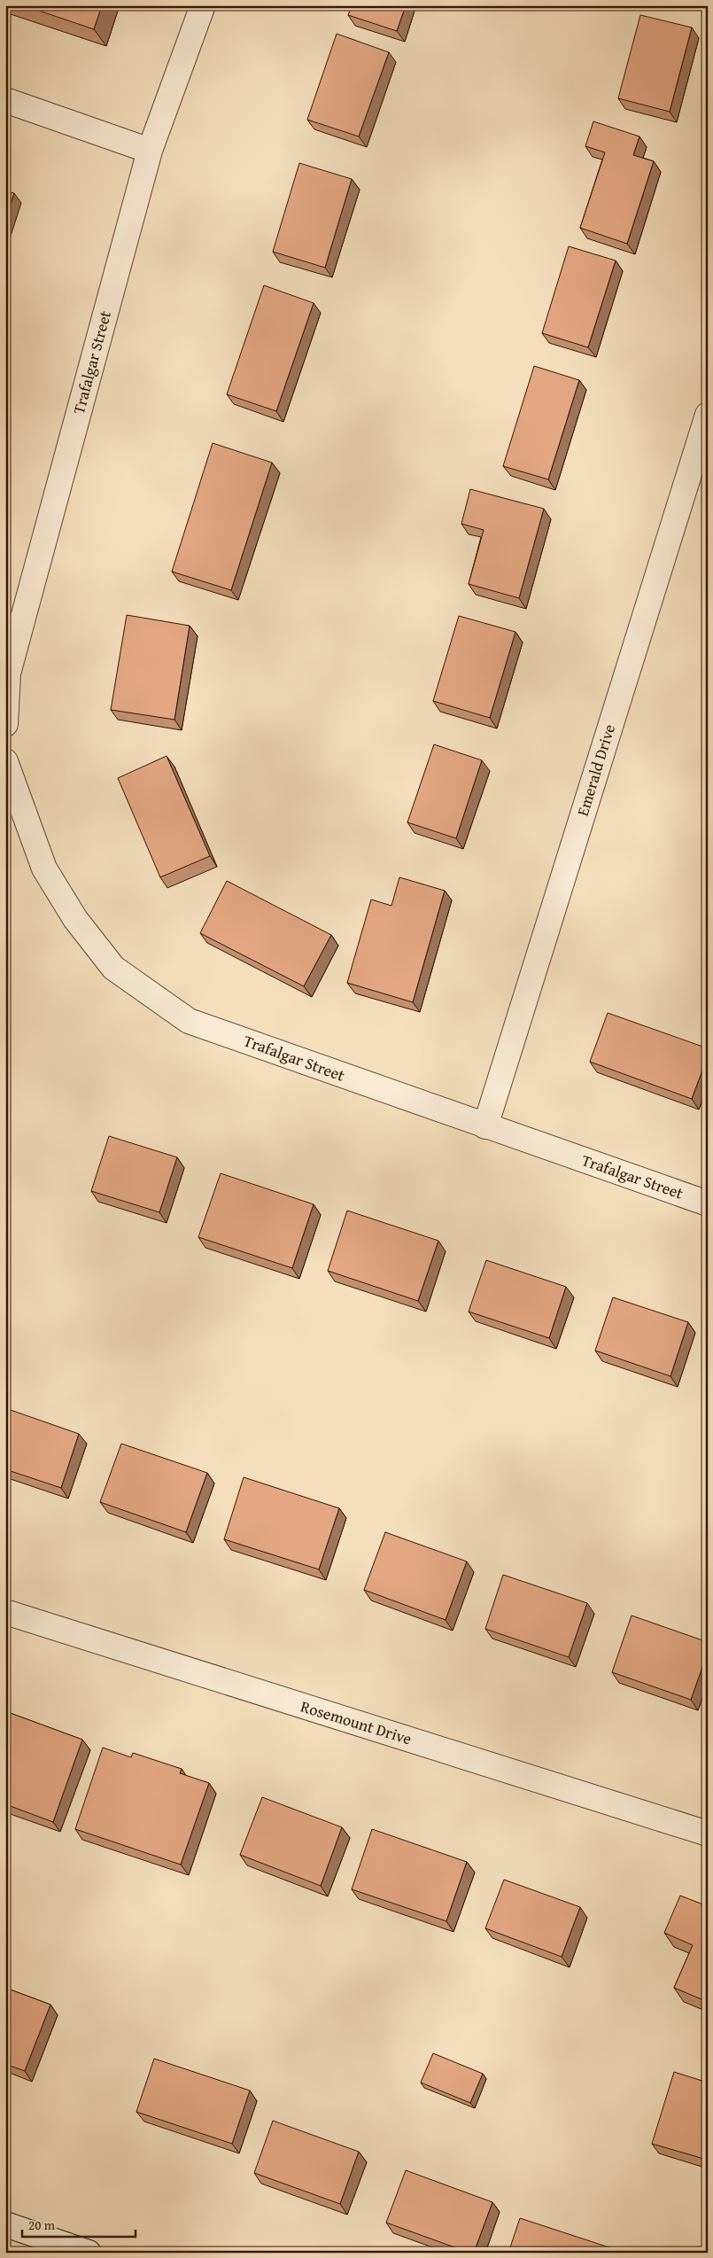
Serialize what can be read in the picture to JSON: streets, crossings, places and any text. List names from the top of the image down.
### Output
{
  "streets": {
    "street": ["Trafalgar Street", "Emerald Drive", "Rosemount Drive"]
  },
  "crossings": [
    ["Trafalgar Street", "Emerald Drive"]
  ],
  "scale_bar": "20 m"
}
